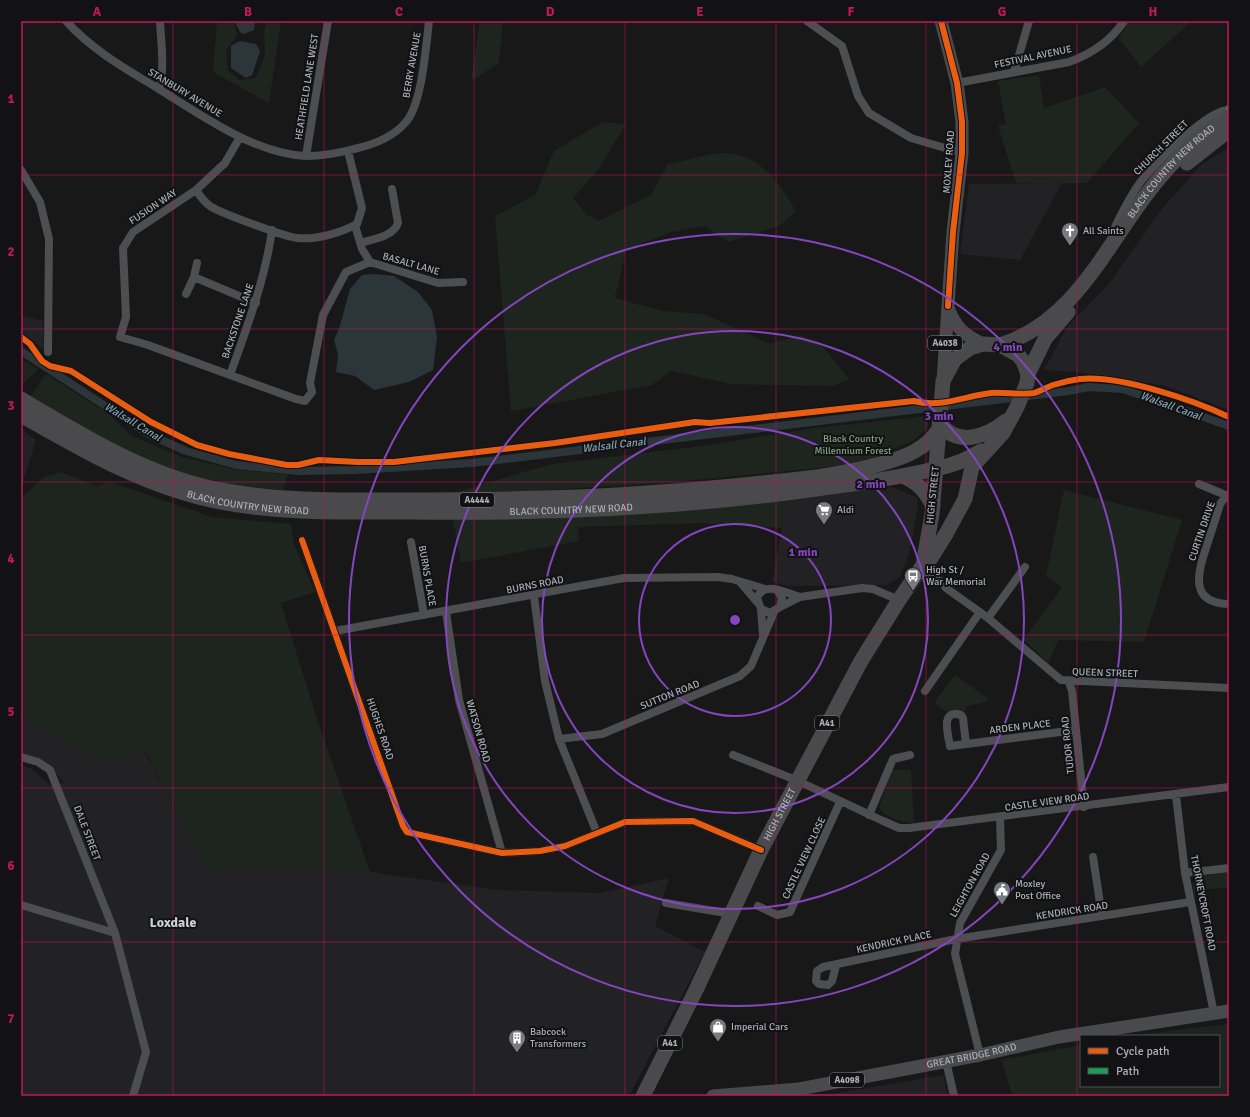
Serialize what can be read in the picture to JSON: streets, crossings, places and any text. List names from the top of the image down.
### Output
{
  "streets": {
    "highway": [
      "BLACK COUNTRY NEW ROAD",
      "HIGH STREET",
      "A4444",
      "A41"
    ],
    "main road": [
      "MOXLEY ROAD",
      "A4038",
      "GREAT BRIDGE ROAD",
      "A4098"
    ],
    "street": [
      "FESTIVAL AVENUE",
      "BERRY AVENUE",
      "HEATHFIELD LANE WEST",
      "STANBURY AVENUE",
      "CHURCH STREET",
      "FUSION WAY",
      "BASALT LANE",
      "BACKSTONE LANE",
      "CURTIN DRIVE",
      "BURNS PLACE",
      "BURNS ROAD",
      "QUEEN STREET",
      "SUTTON ROAD",
      "ARDEN PLACE",
      "HUGHES ROAD",
      "WATSON ROAD",
      "TUDOR ROAD",
      "CASTLE VIEW ROAD",
      "DALE STREET",
      "CASTLE VIEW CLOSE",
      "LEIGHTON ROAD",
      "THORNEYCROFT ROAD",
      "KENDRICK ROAD",
      "KENDRICK PLACE"
    ]
  },
  "crossings": [
    ["FESTIVAL AVENUE", "MOXLEY ROAD"],
    ["BERRY AVENUE", "HEATHFIELD LANE WEST"],
    ["BERRY AVENUE", "STANBURY AVENUE"],
    ["HEATHFIELD LANE WEST", "STANBURY AVENUE"],
    ["STANBURY AVENUE", "FUSION WAY"],
    ["CHURCH STREET", "BLACK COUNTRY NEW ROAD"],
    ["MOXLEY ROAD", "BLACK COUNTRY NEW ROAD"],
    ["MOXLEY ROAD", "HIGH STREET"],
    ["MOXLEY ROAD", "A41"],
    ["BLACK COUNTRY NEW ROAD", "HIGH STREET"],
    ["BLACK COUNTRY NEW ROAD", "A41"],
    ["FUSION WAY", "BACKSTONE LANE"],
    ["HIGH STREET", "QUEEN STREET"],
    ["HIGH STREET", "A41"],
    ["HIGH STREET", "CASTLE VIEW ROAD"],
    ["BURNS PLACE", "BURNS ROAD"],
    ["BURNS ROAD", "SUTTON ROAD"],
    ["BURNS ROAD", "HUGHES ROAD"],
    ["BURNS ROAD", "WATSON ROAD"],
    ["QUEEN STREET", "TUDOR ROAD"],
    ["ARDEN PLACE", "TUDOR ROAD"],
    ["HUGHES ROAD", "WATSON ROAD"],
    ["TUDOR ROAD", "CASTLE VIEW ROAD"],
    ["CASTLE VIEW ROAD", "CASTLE VIEW CLOSE"],
    ["CASTLE VIEW ROAD", "LEIGHTON ROAD"],
    ["CASTLE VIEW ROAD", "THORNEYCROFT ROAD"],
    ["LEIGHTON ROAD", "KENDRICK ROAD"],
    ["LEIGHTON ROAD", "KENDRICK PLACE"],
    ["LEIGHTON ROAD", "GREAT BRIDGE ROAD"],
    ["THORNEYCROFT ROAD", "KENDRICK ROAD"],
    ["THORNEYCROFT ROAD", "GREAT BRIDGE ROAD"],
    ["KENDRICK ROAD", "KENDRICK PLACE"]
  ],
  "districts": ["Loxdale"],
  "water": ["Walsall Canal"],
  "parks": ["Black Country Millennium Forest"],
  "places": {
    "church": ["All Saints"],
    "supermarket": ["Aldi"],
    "bus stop": ["High St / War Memorial"],
    "public building": ["Moxley Post Office"],
    "shop": ["Imperial Cars"],
    "building": ["Babcock Transformers"]
  },
  "legend": ["Cycle path", "Path"],
  "grid": {
    "columns": [
      "A",
      "B",
      "C",
      "D",
      "E",
      "F",
      "G",
      "H"
    ],
    "rows": [
      "1",
      "2",
      "3",
      "4",
      "5",
      "6",
      "7"
    ]
  },
  "rings": [
    "4 min",
    "3 min",
    "2 min",
    "1 min"
  ]
}
